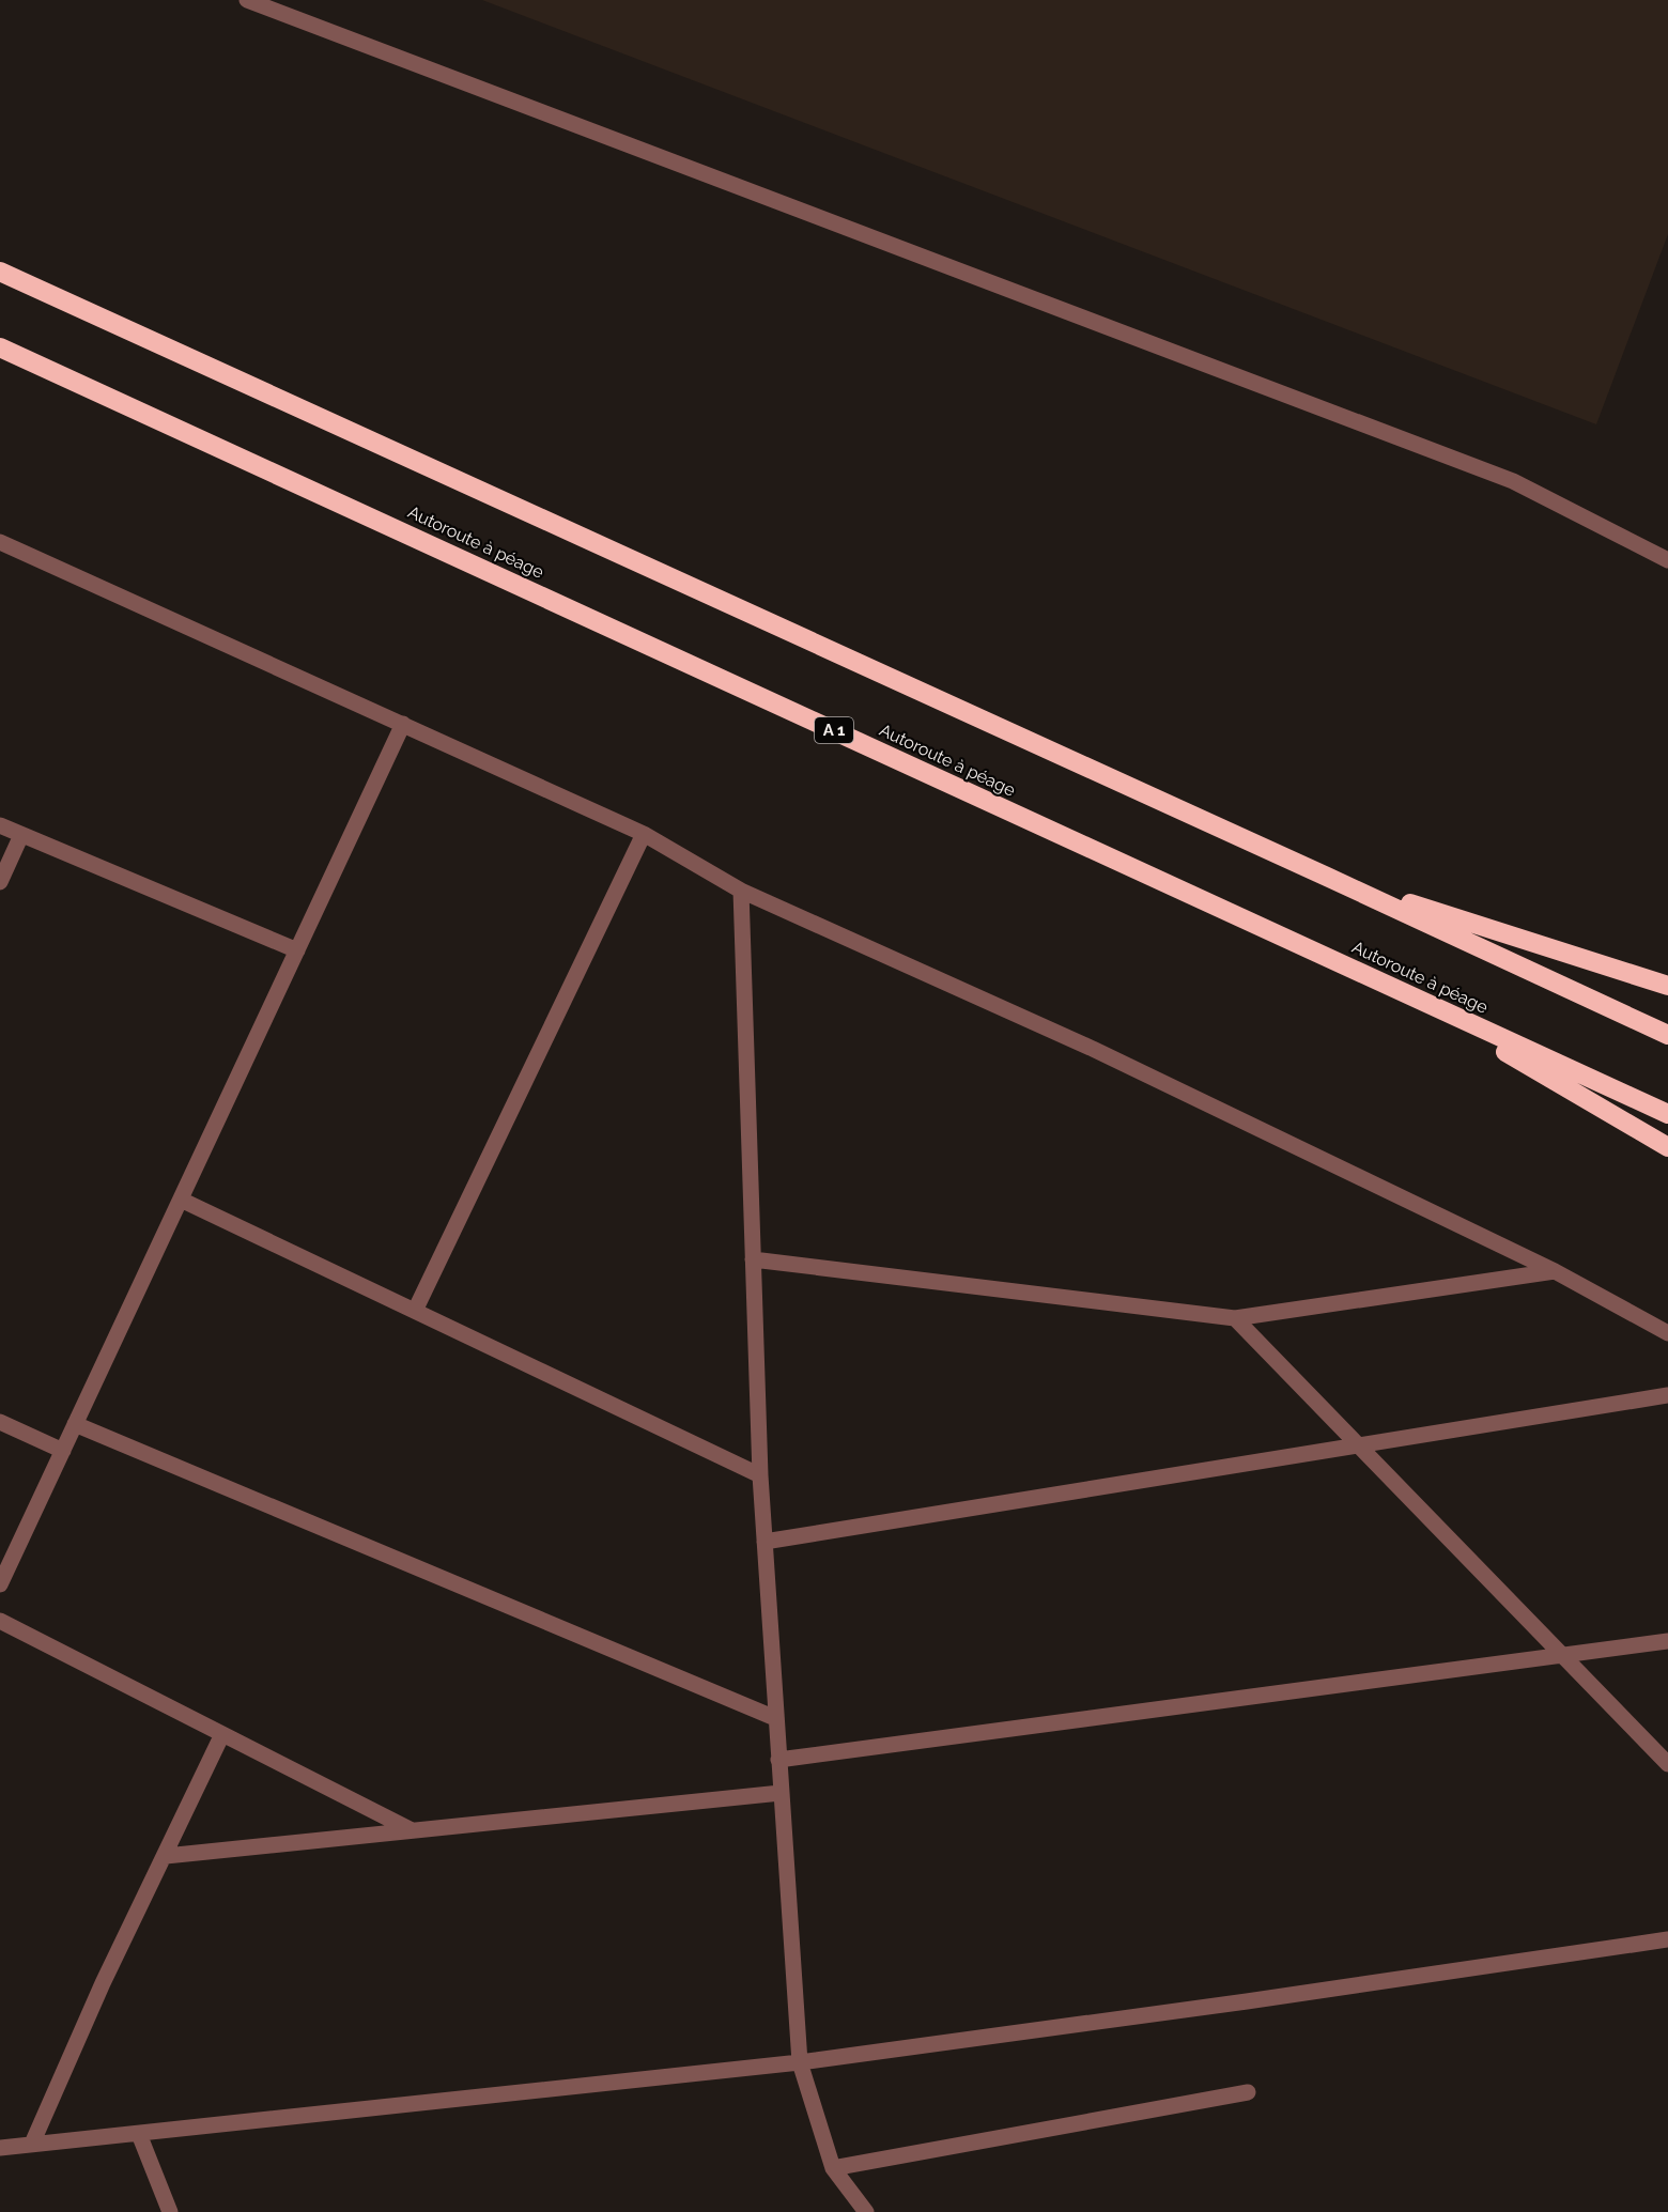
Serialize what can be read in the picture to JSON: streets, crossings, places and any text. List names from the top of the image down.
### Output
{
  "streets": {
    "highway": ["Autoroute à péage", "A 1"]
  }
}
